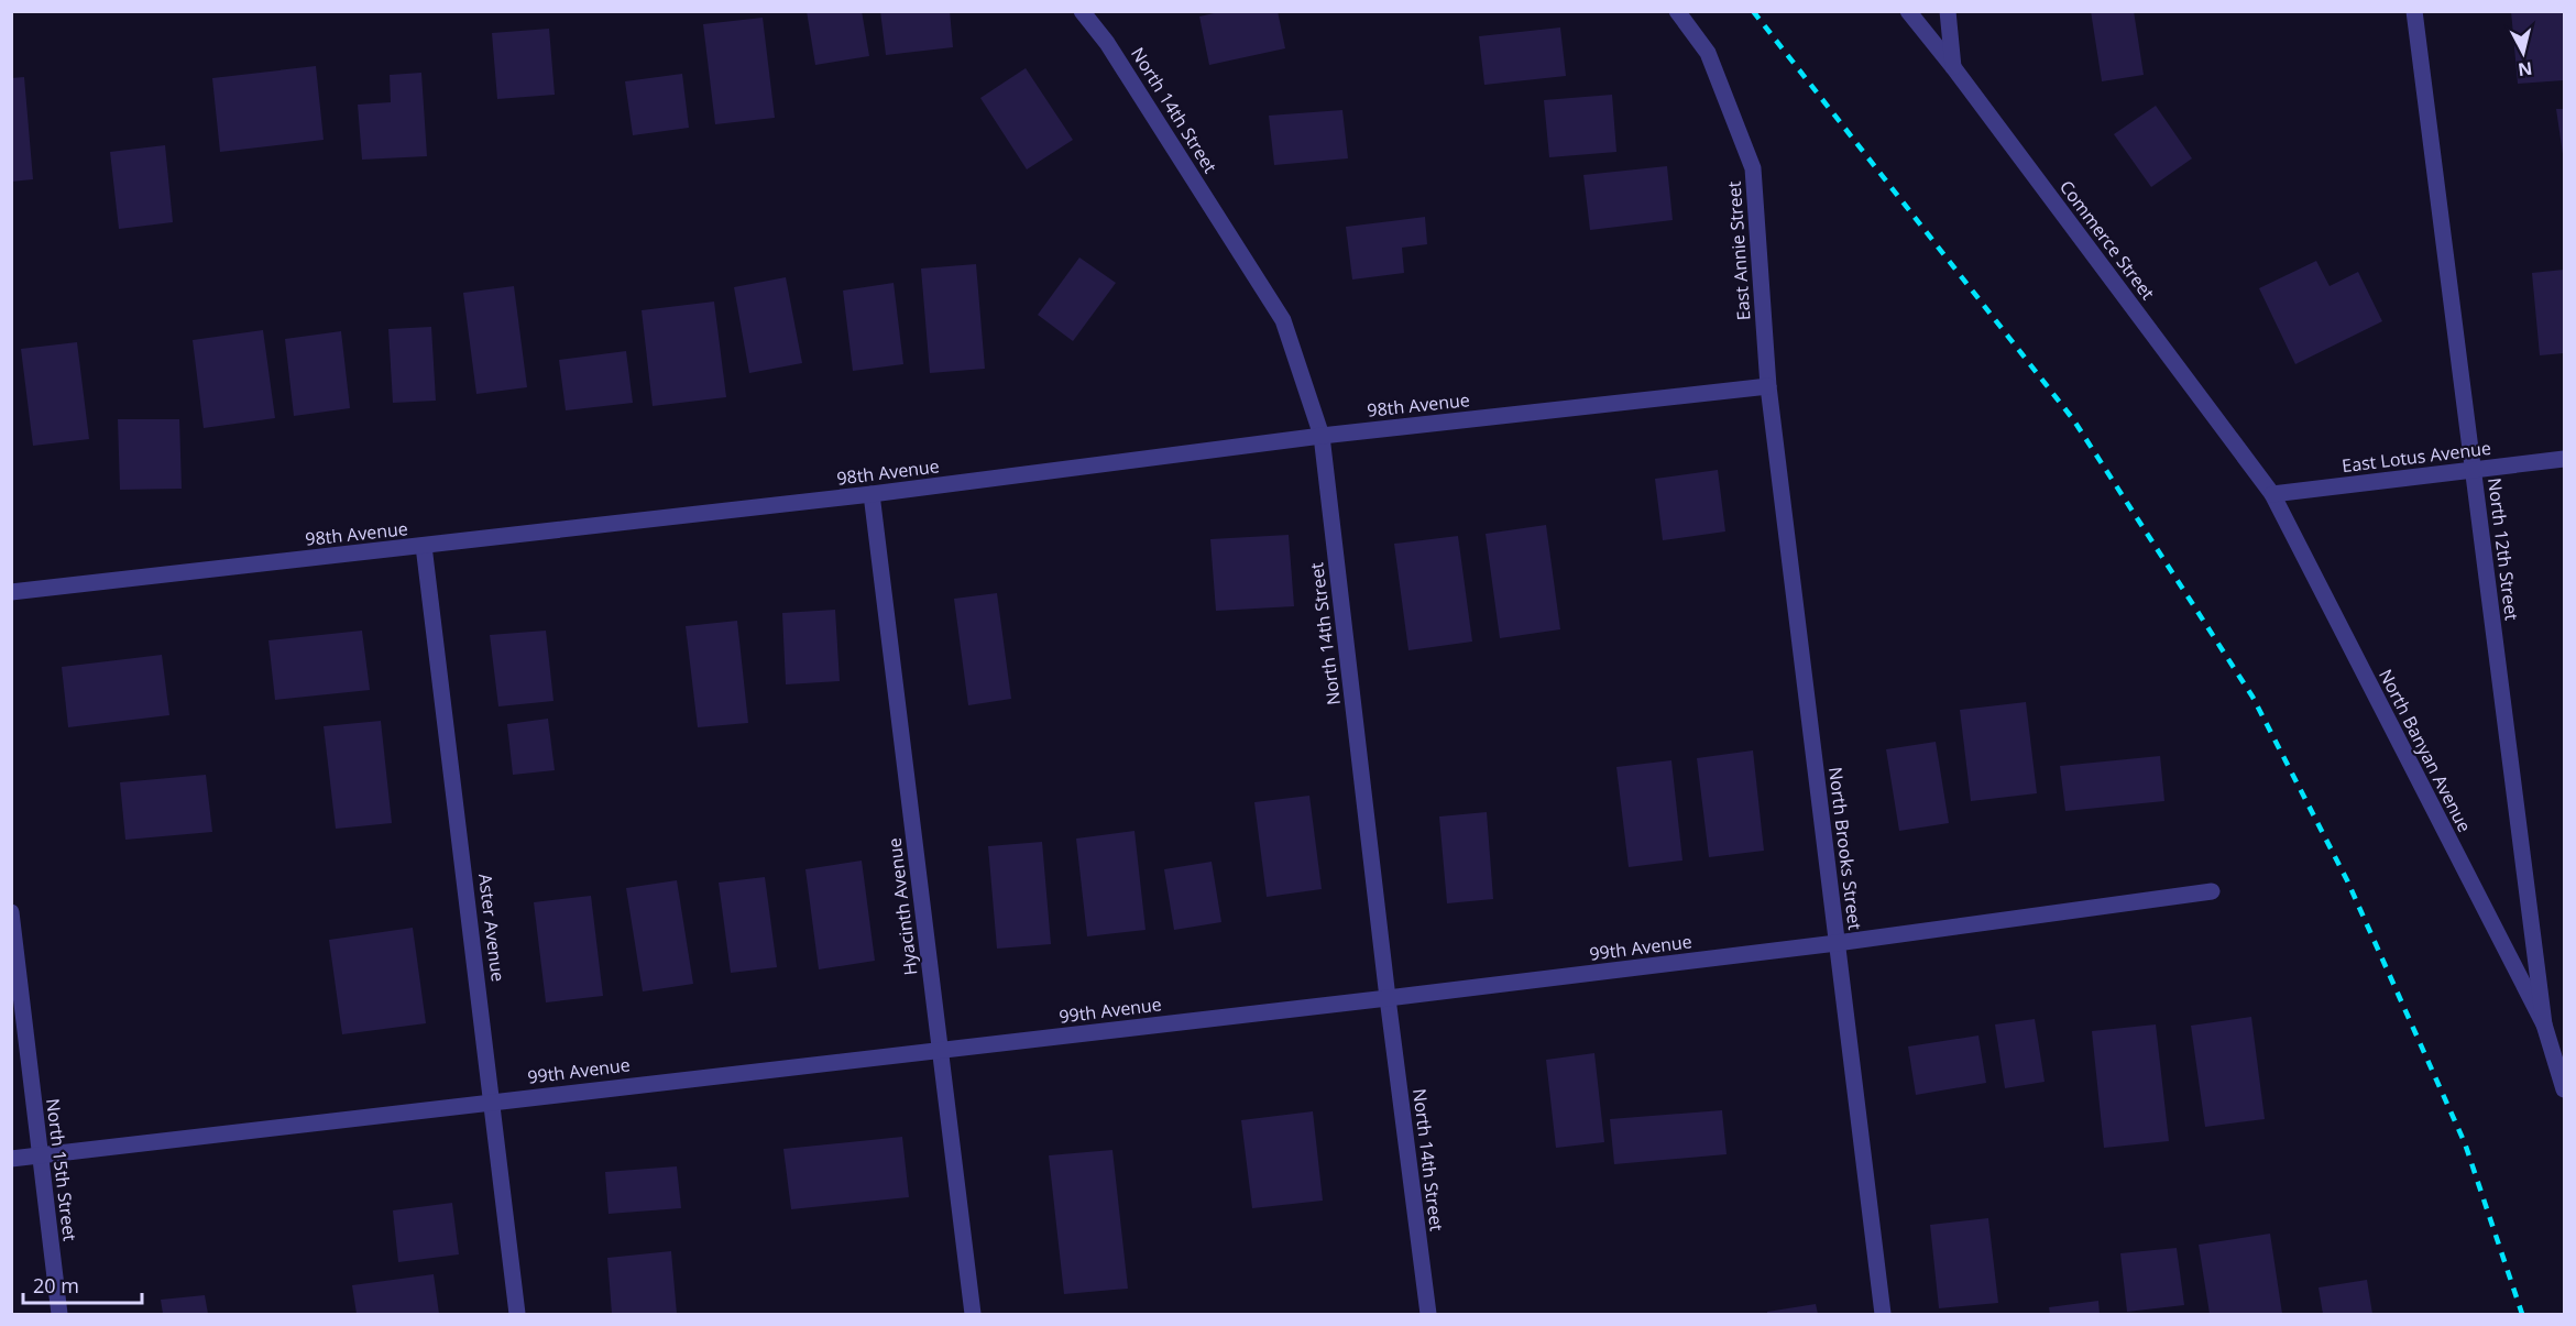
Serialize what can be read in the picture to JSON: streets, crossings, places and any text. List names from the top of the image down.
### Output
{
  "streets": {
    "street": [
      "North 14th Street",
      "Commerce Street",
      "East Annie Street",
      "98th Avenue",
      "East Lotus Avenue",
      "North 12th Street",
      "North Banyan Avenue",
      "North Brooks Street",
      "Hyacinth Avenue",
      "Aster Avenue",
      "99th Avenue",
      "North 15th Street"
    ]
  },
  "crossings": [
    ["North 14th Street", "98th Avenue"],
    ["North 14th Street", "99th Avenue"],
    ["Commerce Street", "East Lotus Avenue"],
    ["Commerce Street", "North Banyan Avenue"],
    ["East Annie Street", "98th Avenue"],
    ["East Annie Street", "North Brooks Street"],
    ["98th Avenue", "North Brooks Street"],
    ["98th Avenue", "Hyacinth Avenue"],
    ["98th Avenue", "Aster Avenue"],
    ["East Lotus Avenue", "North 12th Street"],
    ["East Lotus Avenue", "North Banyan Avenue"],
    ["North 12th Street", "North Banyan Avenue"],
    ["North Brooks Street", "99th Avenue"],
    ["Hyacinth Avenue", "99th Avenue"],
    ["Aster Avenue", "99th Avenue"],
    ["99th Avenue", "North 15th Street"]
  ],
  "scale_bar": "20 m",
  "north": "bottom"
}
